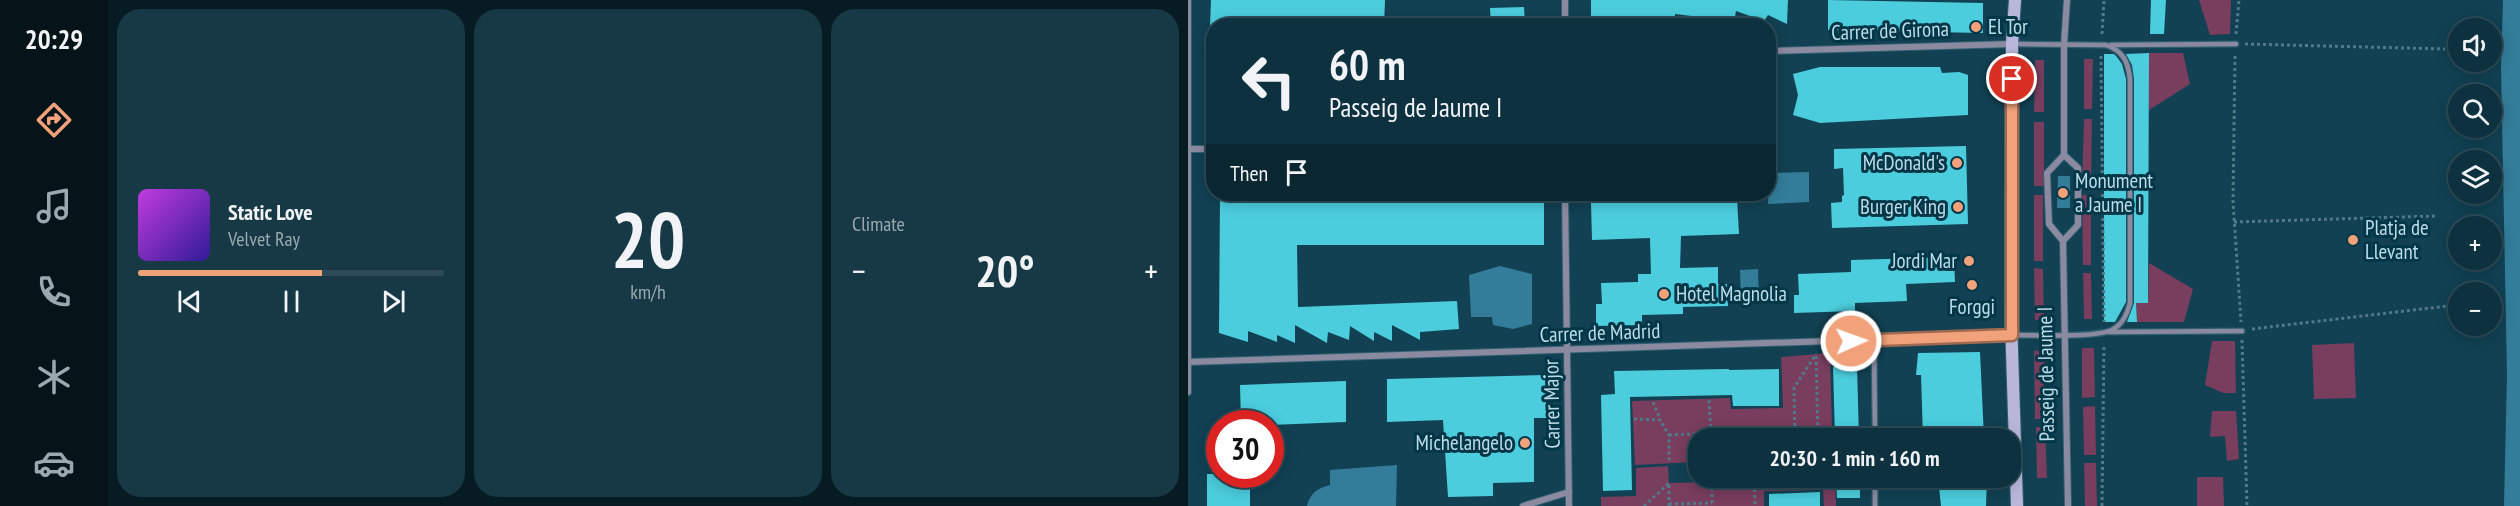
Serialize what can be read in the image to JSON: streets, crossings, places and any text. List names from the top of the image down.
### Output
{
  "streets": {
    "street": [
      "Carrer de Girona",
      "Carrer de Madrid",
      "Passeig de Jaume I",
      "Carrer Major"
    ]
  },
  "crossings": [
    ["Carrer de Girona", "Passeig de Jaume I"],
    ["Carrer de Madrid", "Passeig de Jaume I"],
    ["Carrer de Madrid", "Carrer Major"]
  ],
  "places": [
    "El Tor",
    "McDonald's",
    "Monument a Jaume I",
    "Burger King",
    "Platja de Llevant",
    "Jordi Mar",
    "Forggi",
    "Hotel Magnolia",
    "Michelangelo"
  ],
  "page": {
    "tabs": "20:29",
    "tile": [
      ["20", "km/h"],
      "Climate"
    ],
    "map_buttons": ["+", "−"],
    "turn": ["60 m", "Passeig de Jaume I"],
    "then": "Then",
    "song": ["Static Love", "Velvet Ray"],
    "heat": ["−", "20°", "+"],
    "limit": "30",
    "trip": "20:30 · 1 min · 160 m"
  }
}
